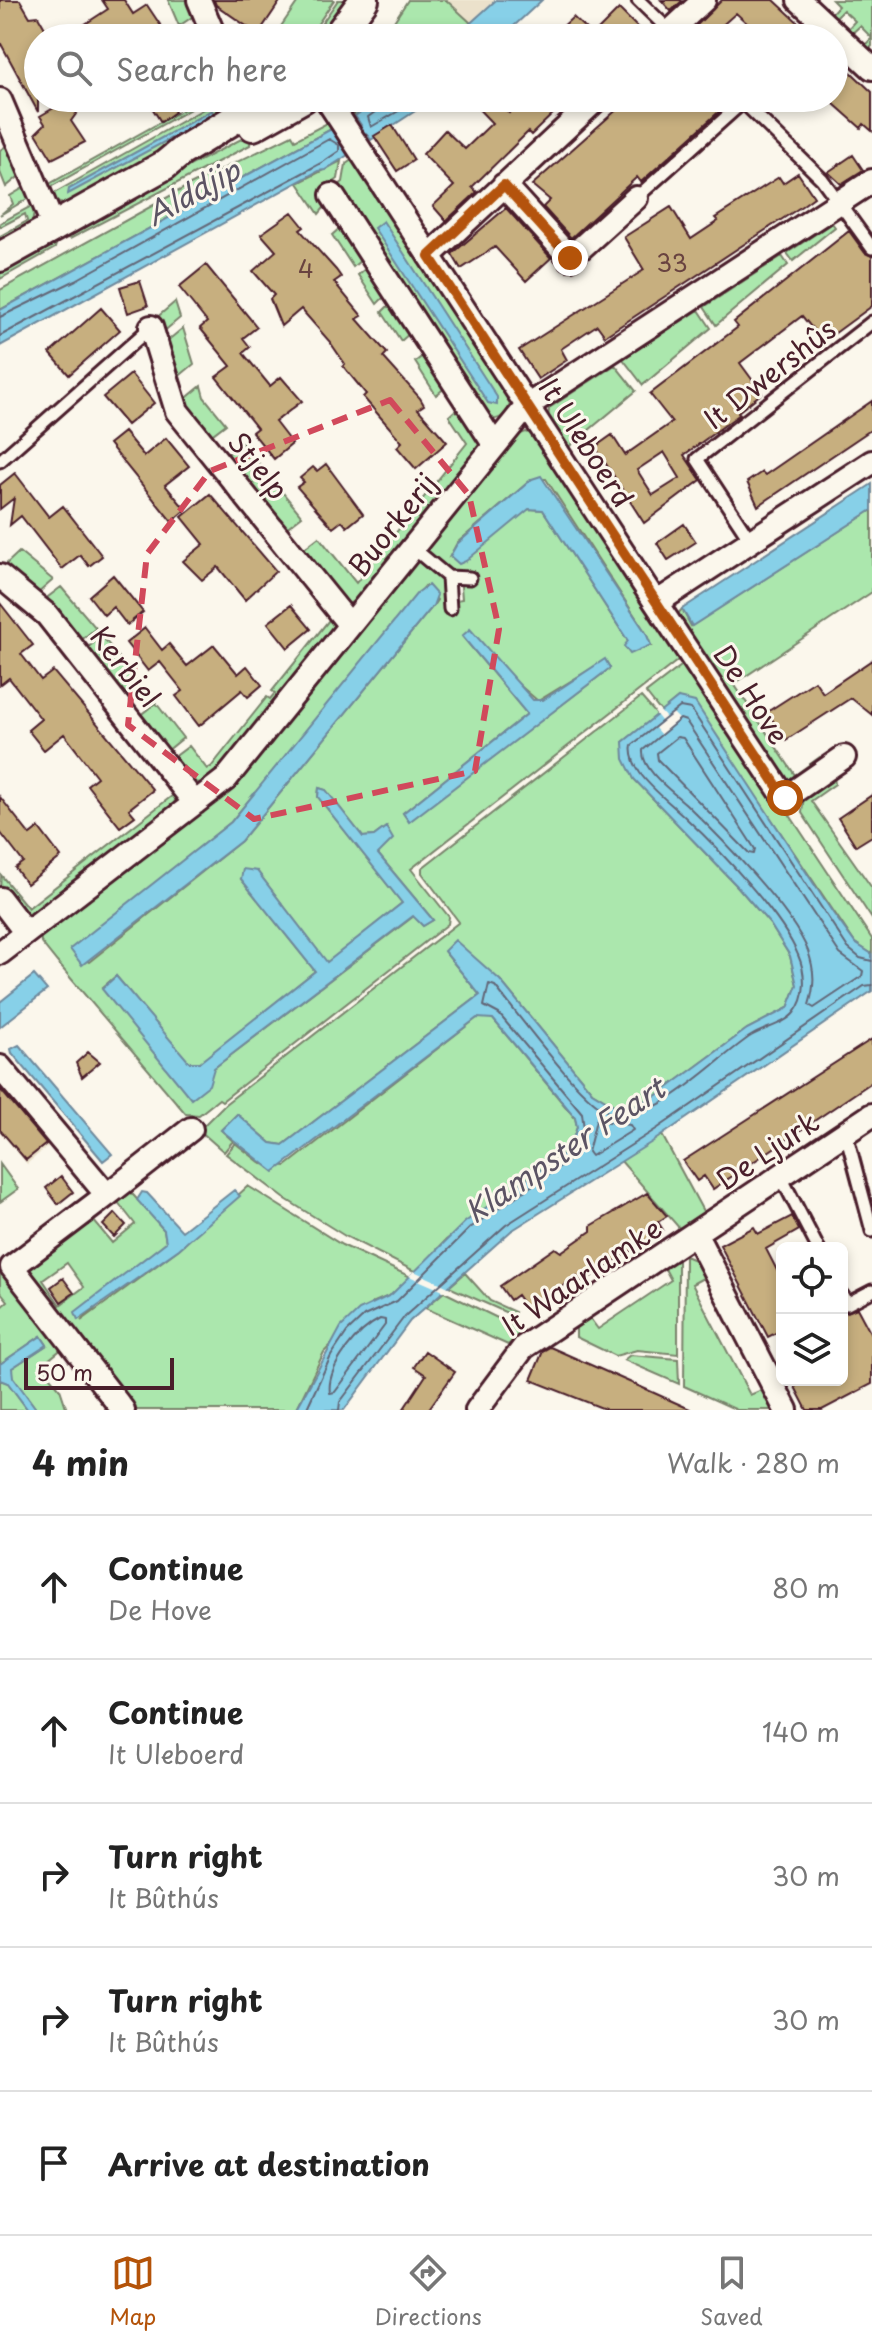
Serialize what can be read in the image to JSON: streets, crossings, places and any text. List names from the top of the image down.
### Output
{
  "streets": {
    "street": [
      "It Uleboerd",
      "Stjelp",
      "Buorkerij",
      "Kerbiel",
      "De Hove",
      "De Ljurk",
      "It Waarlamke"
    ],
    "lane": ["It Dwershûs"]
  },
  "crossings": [
    ["It Uleboerd", "Buorkerij"],
    ["It Uleboerd", "De Hove"],
    ["Stjelp", "Buorkerij"],
    ["Buorkerij", "Kerbiel"],
    ["De Ljurk", "It Waarlamke"]
  ],
  "water": ["Alddjip", "Klampster Feart"],
  "house_numbers": ["33", "4"],
  "scale_bar": "50 m",
  "page": {
    "search": "Search here",
    "scale": "50 m",
    "heading": ["4 min", "Walk · 280 m"],
    "list": [
      ["Continue", "De Hove", "80 m"],
      ["Continue", "It Uleboerd", "140 m"],
      ["Turn right", "It Bûthús", "30 m"],
      ["Turn right", "It Bûthús", "30 m"],
      "Arrive at destination"
    ],
    "nav": ["Map", "Directions", "Saved"]
  }
}
